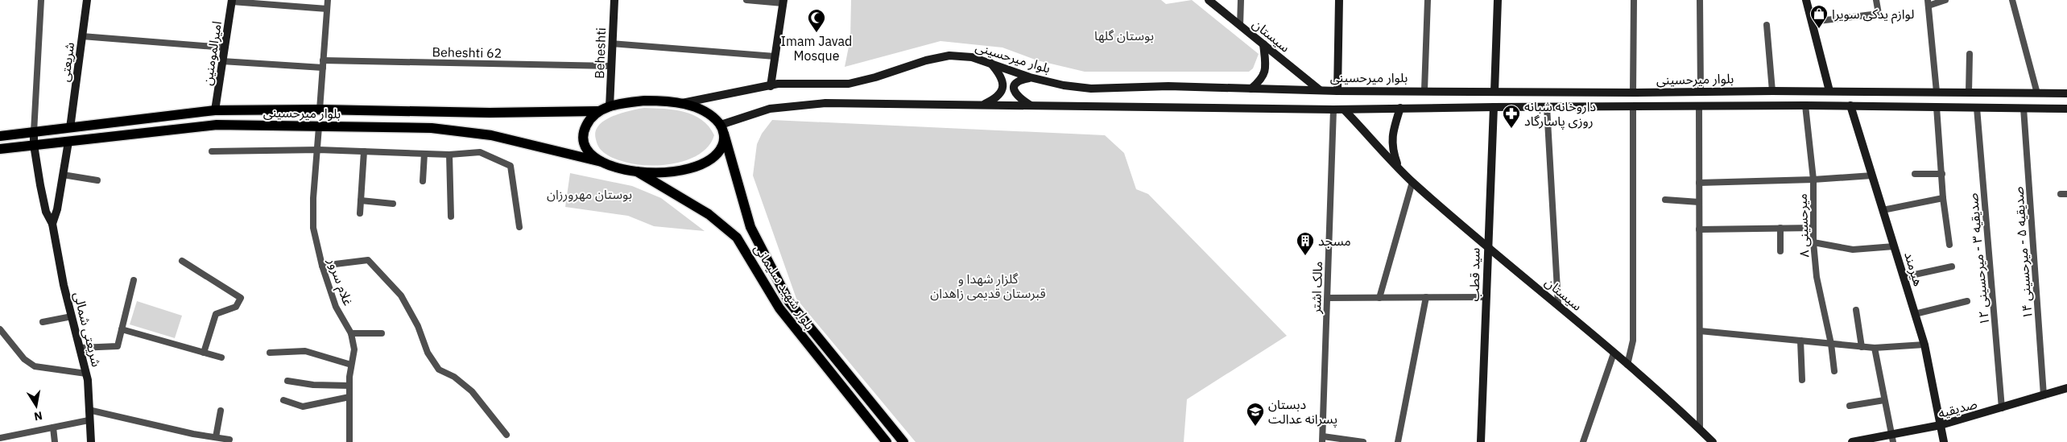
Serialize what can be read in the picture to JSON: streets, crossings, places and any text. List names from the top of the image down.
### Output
{
  "streets": {
    "main road": [
      "سیستان",
      "امیرالمومنین",
      "Beheshti",
      "بلوار میرحسینی",
      "شریعتی",
      "هیرمند",
      "سید قطب",
      "بلوار شهید سلیمانی",
      "شریعتی شمالی",
      "صدیقیه"
    ],
    "street": [
      "Beheshti 62",
      "میرحسینی ۸",
      "صدیقیه ۵ - میرحسینی ۱۴",
      "صدیقیه ۳ - میرحسینی ۱۲",
      "غلام سرور",
      "مالک اشتر"
    ]
  },
  "crossings": [
    ["سیستان", "بلوار میرحسینی"],
    ["سیستان", "سید قطب"],
    ["Beheshti 62", "Beheshti"],
    ["امیرالمومنین", "بلوار میرحسینی"],
    ["بلوار میرحسینی", "شریعتی"],
    ["بلوار میرحسینی", "میرحسینی ۸"],
    ["بلوار میرحسینی", "صدیقیه ۵ - میرحسینی ۱۴"],
    ["بلوار میرحسینی", "صدیقیه ۳ - میرحسینی ۱۲"],
    ["بلوار میرحسینی", "هیرمند"],
    ["بلوار میرحسینی", "سید قطب"],
    ["بلوار میرحسینی", "غلام سرور"],
    ["بلوار میرحسینی", "بلوار شهید سلیمانی"],
    ["بلوار میرحسینی", "مالک اشتر"],
    ["بلوار میرحسینی", "شریعتی شمالی"],
    ["صدیقیه ۵ - میرحسینی ۱۴", "صدیقیه"],
    ["صدیقیه ۳ - میرحسینی ۱۲", "صدیقیه"],
    ["هیرمند", "صدیقیه"]
  ],
  "parks": ["بوستان گلها", "بوستان مهرورزان", "گلزار شهدا و قبرستان قدیمی زاهدان"],
  "places": {
    "shop": ["لوازم یدکی سویرا"],
    "mosque": ["Imam Javad Mosque"],
    "pharmacy": ["داروخانه شبانه روزی پاسارگاد"],
    "building": ["مسجد"],
    "school or university": ["دبستان پسرانه عدالت"]
  },
  "north": "bottom"
}
